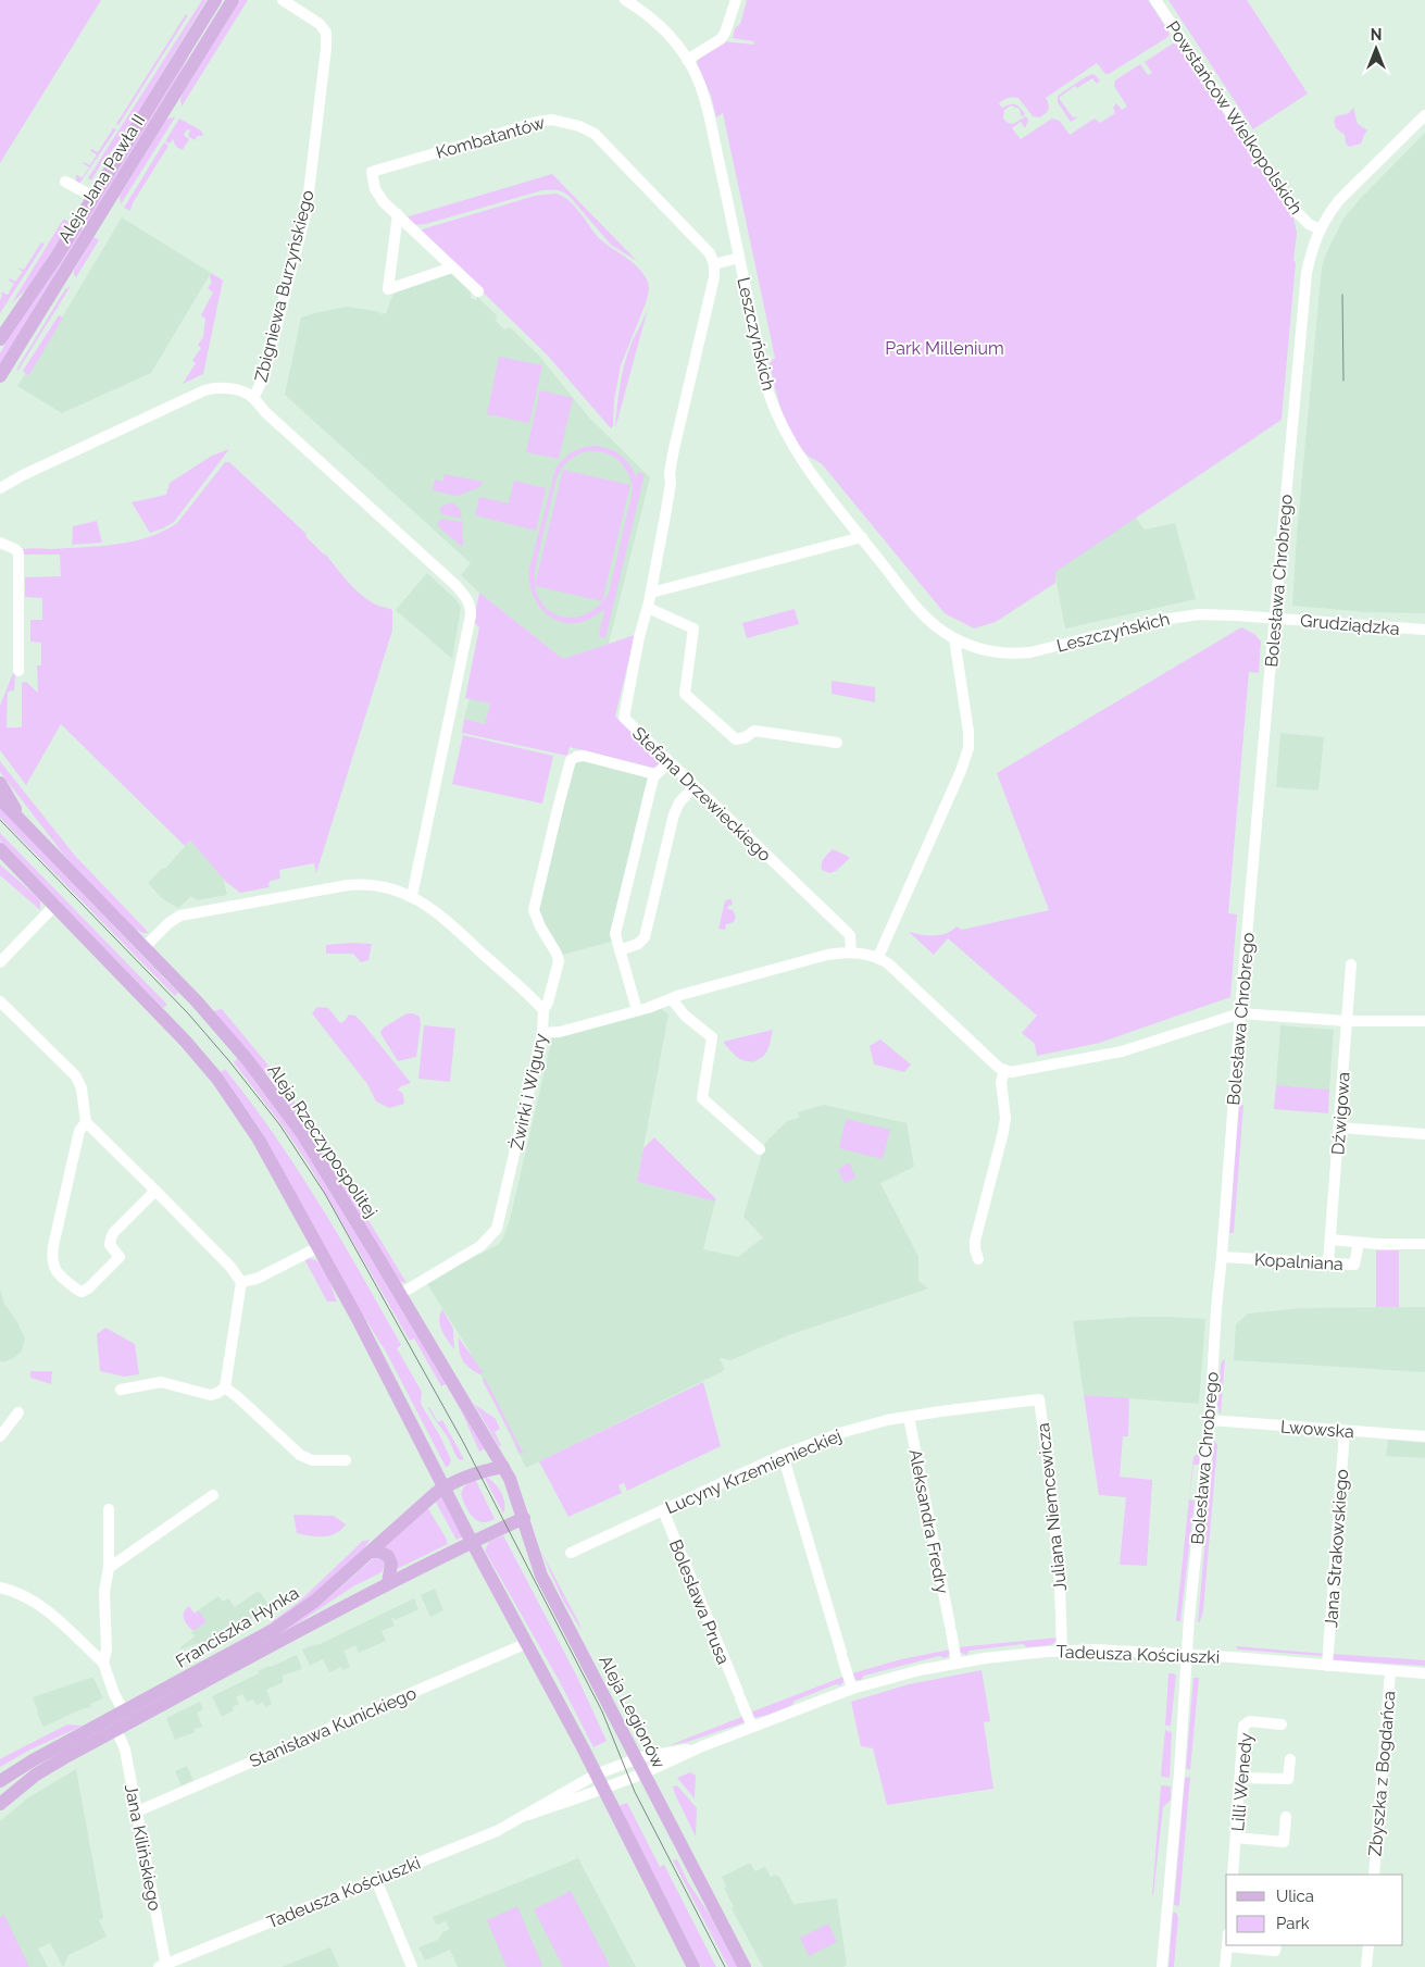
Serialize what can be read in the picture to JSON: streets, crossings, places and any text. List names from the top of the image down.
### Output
{
  "streets": {
    "main road": [
      "Aleja Jana Pawła II",
      "Aleja Rzeczypospolitej",
      "Franciszka Hynka",
      "Aleja Legionów"
    ],
    "street": [
      "Powstańców Wielkopolskich",
      "Kombatantów",
      "Zbigniewa Burzyńskiego",
      "Leszczyńskich",
      "Bolesława Chrobrego",
      "Grudziądzka",
      "Stefana Drzewieckiego",
      "Żwirki i Wigury",
      "Dźwigowa",
      "Kopalniana",
      "Lwowska",
      "Lucyny Krzemienieckiej",
      "Juliana Niemcewicza",
      "Aleksandra Fredry",
      "Jana Strakowskiego",
      "Bolesława Prusa",
      "Tadeusza Kościuszki",
      "Stanisława Kunickiego",
      "Zbyszka z Bogdańca",
      "Lilli Wenedy",
      "Jana Kilińskiego"
    ]
  },
  "crossings": [
    ["Powstańców Wielkopolskich", "Bolesława Chrobrego"],
    ["Zbigniewa Burzyńskiego", "Żwirki i Wigury"],
    ["Leszczyńskich", "Bolesława Chrobrego"],
    ["Leszczyńskich", "Grudziądzka"],
    ["Bolesława Chrobrego", "Grudziądzka"],
    ["Bolesława Chrobrego", "Kopalniana"],
    ["Bolesława Chrobrego", "Lwowska"],
    ["Bolesława Chrobrego", "Tadeusza Kościuszki"],
    ["Żwirki i Wigury", "Aleja Rzeczypospolitej"],
    ["Dźwigowa", "Kopalniana"],
    ["Aleja Rzeczypospolitej", "Franciszka Hynka"],
    ["Aleja Rzeczypospolitej", "Aleja Legionów"],
    ["Lwowska", "Jana Strakowskiego"],
    ["Lucyny Krzemienieckiej", "Juliana Niemcewicza"],
    ["Lucyny Krzemienieckiej", "Aleksandra Fredry"],
    ["Lucyny Krzemienieckiej", "Bolesława Prusa"],
    ["Juliana Niemcewicza", "Tadeusza Kościuszki"],
    ["Aleksandra Fredry", "Tadeusza Kościuszki"],
    ["Jana Strakowskiego", "Tadeusza Kościuszki"],
    ["Bolesława Prusa", "Tadeusza Kościuszki"],
    ["Franciszka Hynka", "Aleja Legionów"],
    ["Franciszka Hynka", "Jana Kilińskiego"],
    ["Tadeusza Kościuszki", "Aleja Legionów"],
    ["Tadeusza Kościuszki", "Zbyszka z Bogdańca"],
    ["Tadeusza Kościuszki", "Jana Kilińskiego"],
    ["Stanisława Kunickiego", "Jana Kilińskiego"]
  ],
  "parks": ["Park Millenium"],
  "legend": ["Ulica", "Park"],
  "north": "top"
}
